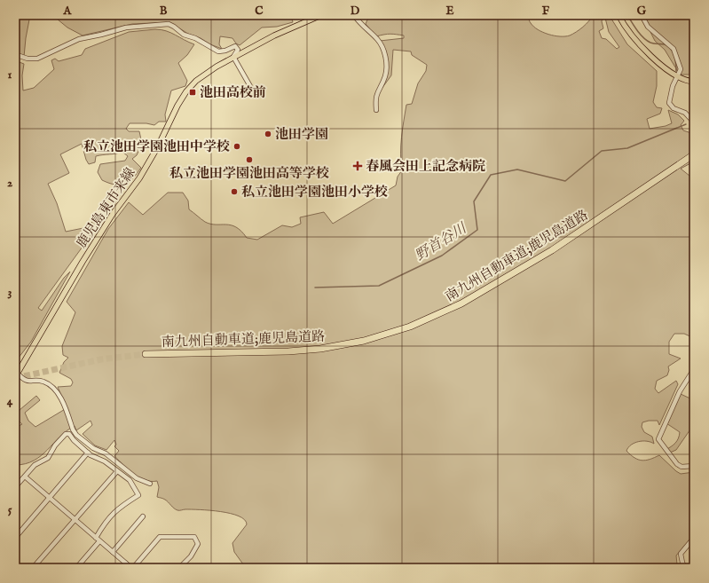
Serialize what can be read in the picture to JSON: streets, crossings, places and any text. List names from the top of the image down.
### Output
{
  "streets": {
    "highway": ["南九州自動車道;鹿児島道路"],
    "main road": ["鹿児島東市来線"]
  },
  "water": ["野首谷川"],
  "places": {
    "transit": ["池田高校前"],
    "other": [
      "池田学園",
      "私立池田学園池田中学校",
      "私立池田学園池田高等学校",
      "私立池田学園池田小学校"
    ],
    "health": ["春風会田上記念病院"]
  },
  "grid": {
    "columns": [
      "A",
      "B",
      "C",
      "D",
      "E",
      "F",
      "G"
    ],
    "rows": [
      "1",
      "2",
      "3",
      "4",
      "5"
    ]
  }
}
